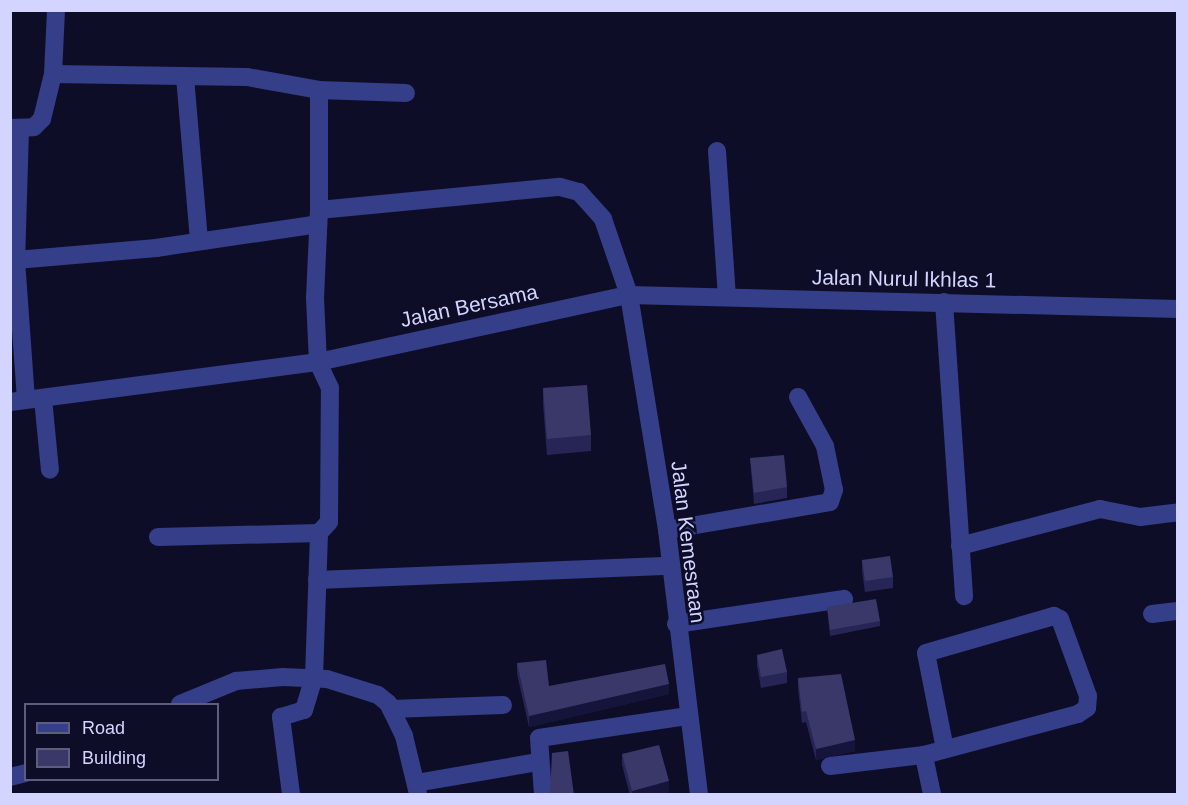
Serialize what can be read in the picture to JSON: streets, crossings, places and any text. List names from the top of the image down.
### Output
{
  "streets": {
    "street": ["Jalan Nurul Ikhlas 1", "Jalan Bersama", "Jalan Kemesraan"]
  },
  "crossings": [
    ["Jalan Nurul Ikhlas 1", "Jalan Bersama"],
    ["Jalan Nurul Ikhlas 1", "Jalan Kemesraan"],
    ["Jalan Bersama", "Jalan Kemesraan"]
  ],
  "legend": ["Road", "Building"]
}
